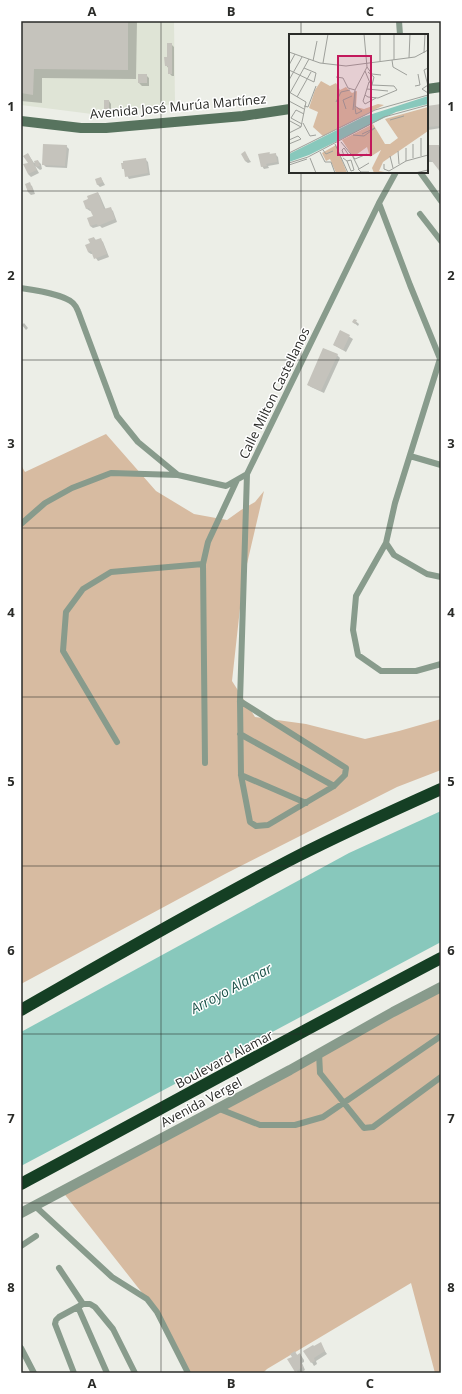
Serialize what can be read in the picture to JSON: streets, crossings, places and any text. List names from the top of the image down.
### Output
{
  "streets": {
    "highway": ["Boulevard Alamar"],
    "main road": ["Avenida José Murúa Martínez"],
    "street": ["Avenida Vergel"],
    "lane": ["Calle Milton Castellanos"]
  },
  "water": ["Arroyo Alamar"],
  "grid": {
    "columns": ["A", "B", "C"],
    "rows": [
      "1",
      "2",
      "3",
      "4",
      "5",
      "6",
      "7",
      "8"
    ]
  }
}
